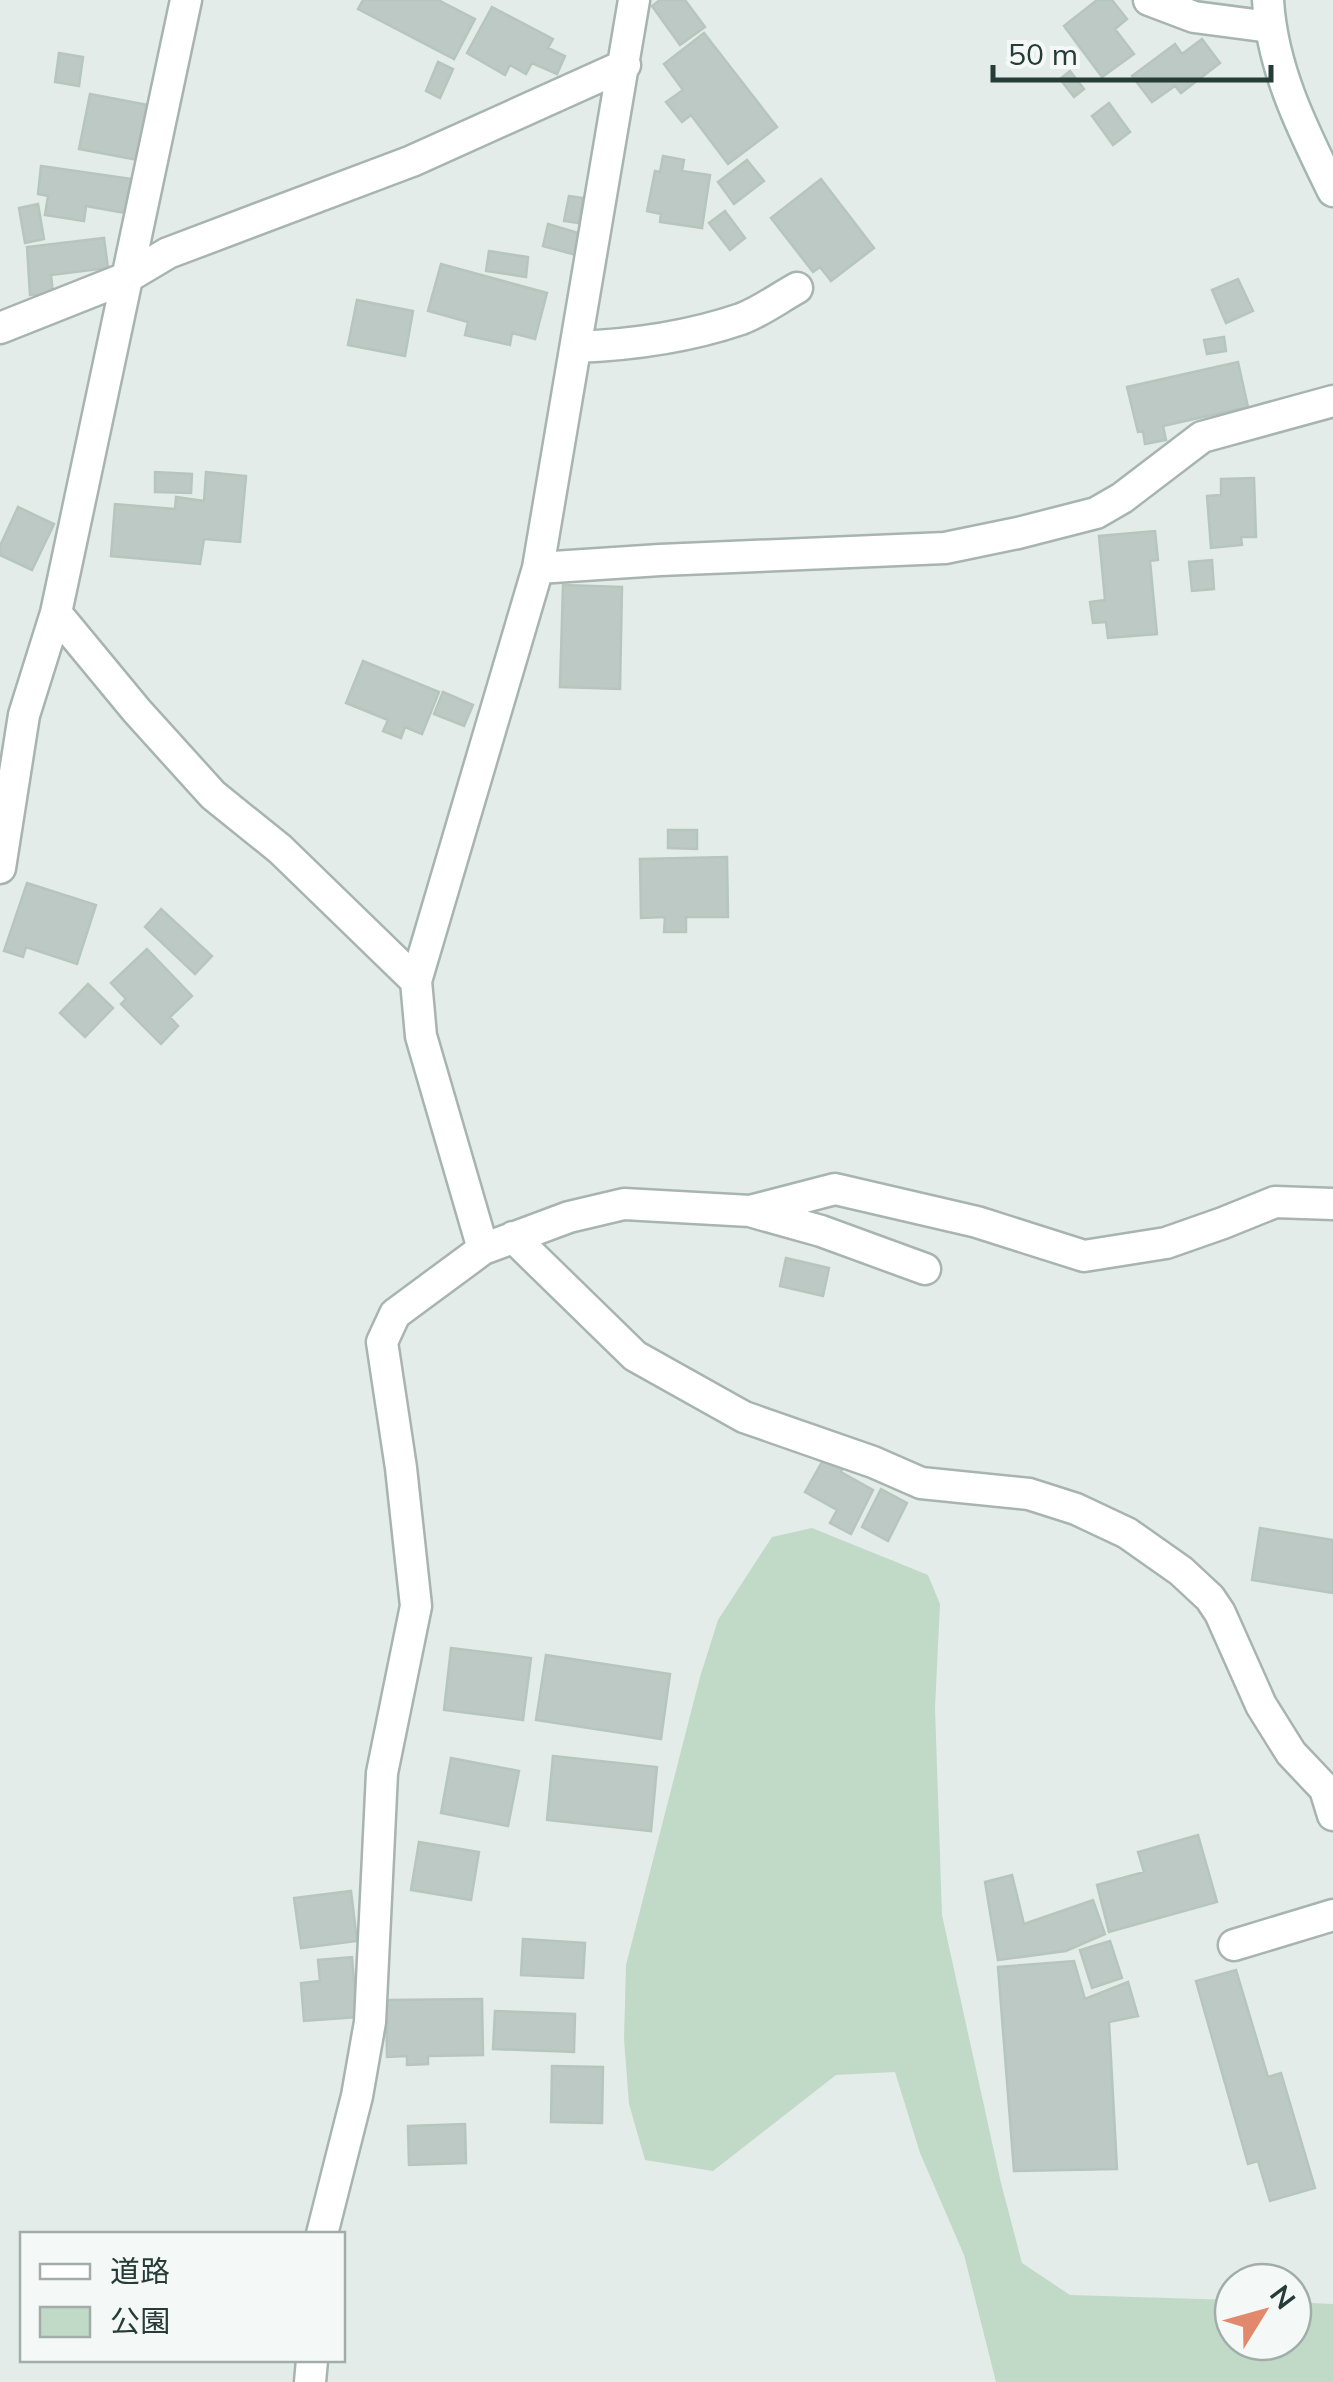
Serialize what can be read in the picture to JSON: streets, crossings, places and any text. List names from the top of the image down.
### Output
{
  "legend": ["道路", "公園"],
  "scale_bar": "50 m",
  "north": "top right"
}
